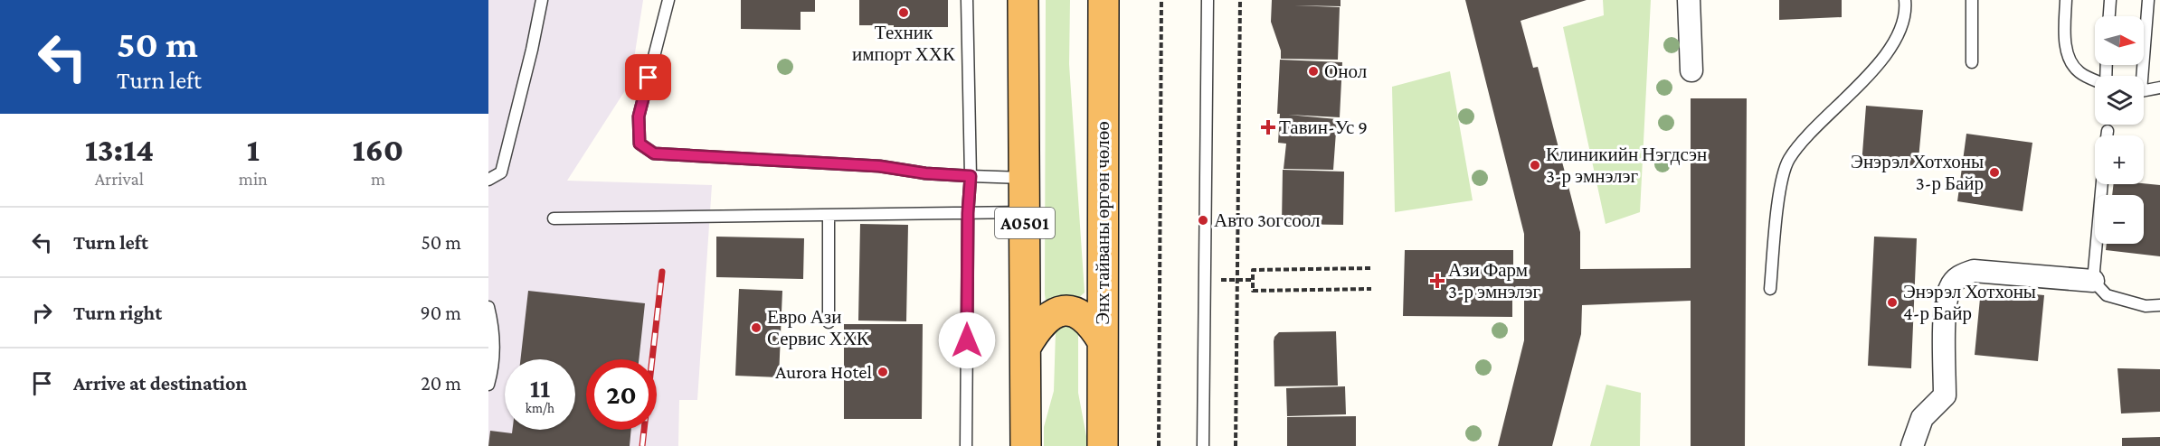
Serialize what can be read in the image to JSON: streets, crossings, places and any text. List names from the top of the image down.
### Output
{
  "streets": {
    "highway": ["A0501", "Энх тайваны өргөн чөлөө"]
  },
  "places": {
    "other": [
      "Техник импорт ХХК",
      "Онол",
      "Клиникийн Нэгдсэн 3-р эмнэлэг",
      "Энэрэл Хотхоны 3-р Байр",
      "Авто 3огсоол",
      "Энэрэл Хотхоны 4-р Байр",
      "Евро Ази Сервис ХХК",
      "Aurora Hotel"
    ],
    "health": ["Тавин-Ус 9", "Ази Фарм 3-р эмнэлэг"]
  },
  "north": "right",
  "page": {
    "turn": ["50 m", "Turn left"],
    "map_buttons": ["+", "−"],
    "eta": [
      "13:14",
      "Arrival",
      "1",
      "min",
      "160",
      "m"
    ],
    "list": [
      {
        "name": "Turn left",
        "value": "50 m"
      },
      {
        "name": "Turn right",
        "value": "90 m"
      },
      {
        "name": "Arrive at destination",
        "value": "20 m"
      }
    ],
    "speed": "11 km/h",
    "limit": "20"
  }
}
